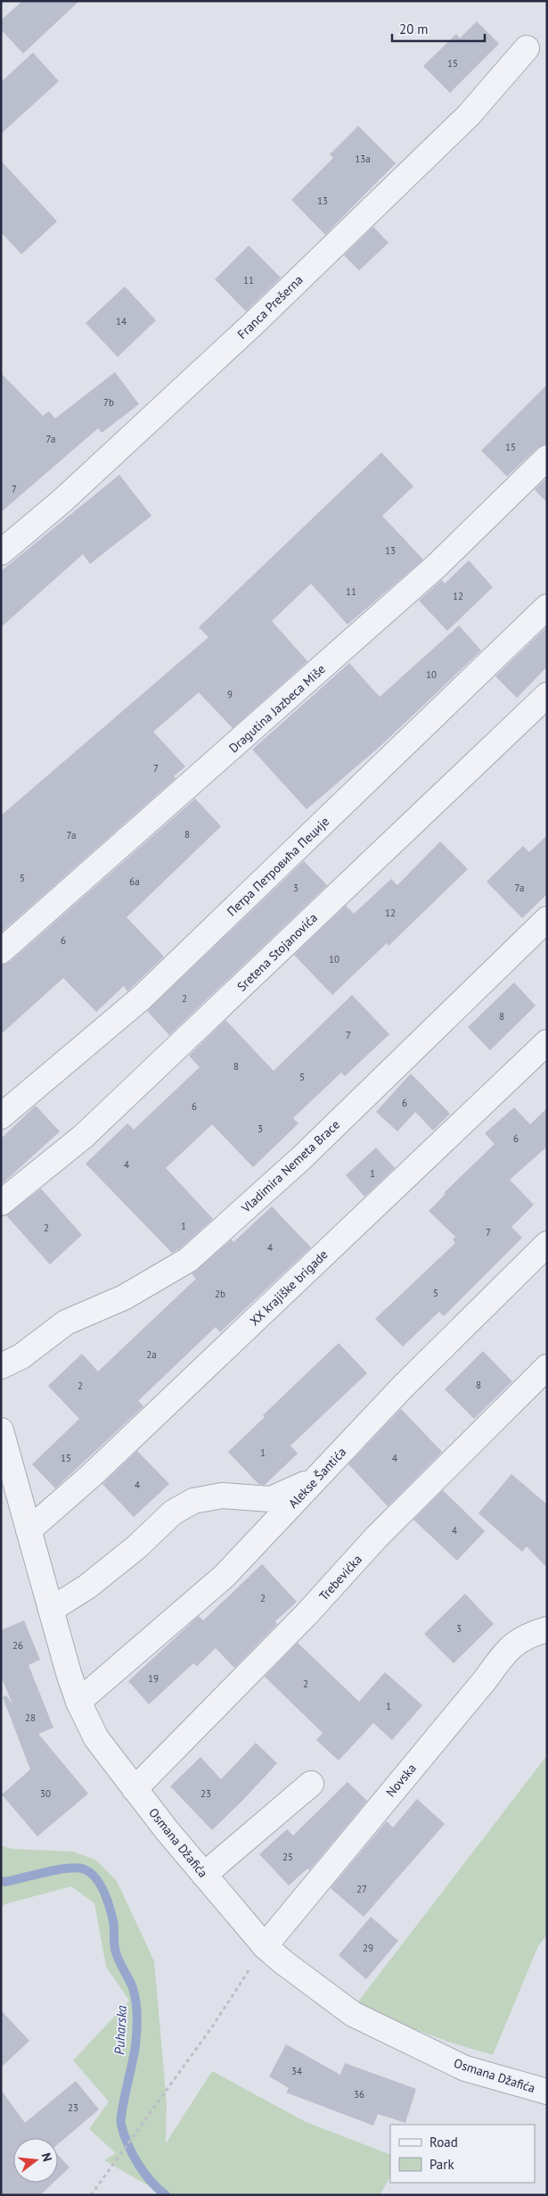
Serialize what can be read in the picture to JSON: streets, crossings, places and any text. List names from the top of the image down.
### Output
{
  "streets": {
    "street": [
      "Franca Prešerna",
      "Dragutina Jazbeca Miše",
      "Петра Петровића Пеције",
      "Sretena Stojanovića",
      "Vladimira Nemeta Brace",
      "XX krajiške brigade",
      "Alekse Šantića",
      "Trebevićka",
      "Novska",
      "Osmana Džafića"
    ]
  },
  "crossings": [
    ["XX krajiške brigade", "Osmana Džafića"],
    ["Alekse Šantića", "Osmana Džafića"],
    ["Trebevićka", "Osmana Džafića"],
    ["Novska", "Osmana Džafića"]
  ],
  "water": ["Puharska"],
  "house_numbers": [
    "15",
    "13a",
    "13",
    "11",
    "14",
    "7b",
    "7a",
    "15",
    "7",
    "13",
    "11",
    "12",
    "10",
    "9",
    "7",
    "8",
    "7a",
    "5",
    "6a",
    "3",
    "7a",
    "12",
    "6",
    "10",
    "2",
    "8",
    "7",
    "8",
    "5",
    "6",
    "6",
    "3",
    "6",
    "4",
    "1",
    "1",
    "2",
    "7",
    "4",
    "5",
    "2b",
    "2a",
    "8",
    "2",
    "1",
    "15",
    "4",
    "4",
    "4",
    "2",
    "3",
    "26",
    "19",
    "2",
    "1",
    "28",
    "30",
    "23",
    "25",
    "27",
    "29",
    "34",
    "36",
    "23"
  ],
  "legend": ["Road", "Park"],
  "scale_bar": "20 m",
  "north": "right"
}
